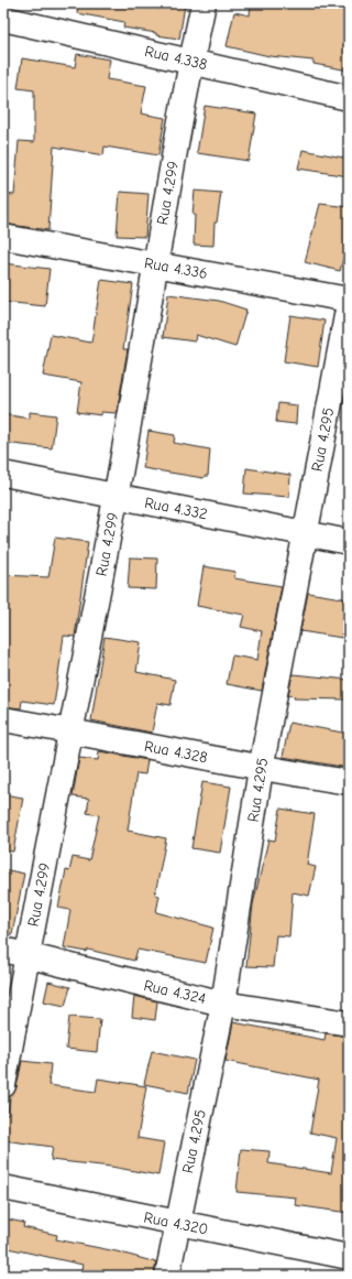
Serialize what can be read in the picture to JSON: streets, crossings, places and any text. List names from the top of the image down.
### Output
{
  "streets": {
    "street": [
      "Rua 4.338",
      "Rua 4.299",
      "Rua 4.336",
      "Rua 4.295",
      "Rua 4.332",
      "Rua 4.328",
      "Rua 4.324",
      "Rua 4.320"
    ]
  },
  "crossings": [
    ["Rua 4.338", "Rua 4.299"],
    ["Rua 4.299", "Rua 4.336"],
    ["Rua 4.299", "Rua 4.332"],
    ["Rua 4.299", "Rua 4.328"],
    ["Rua 4.299", "Rua 4.324"],
    ["Rua 4.295", "Rua 4.332"],
    ["Rua 4.295", "Rua 4.328"],
    ["Rua 4.295", "Rua 4.324"],
    ["Rua 4.295", "Rua 4.320"]
  ]
}
